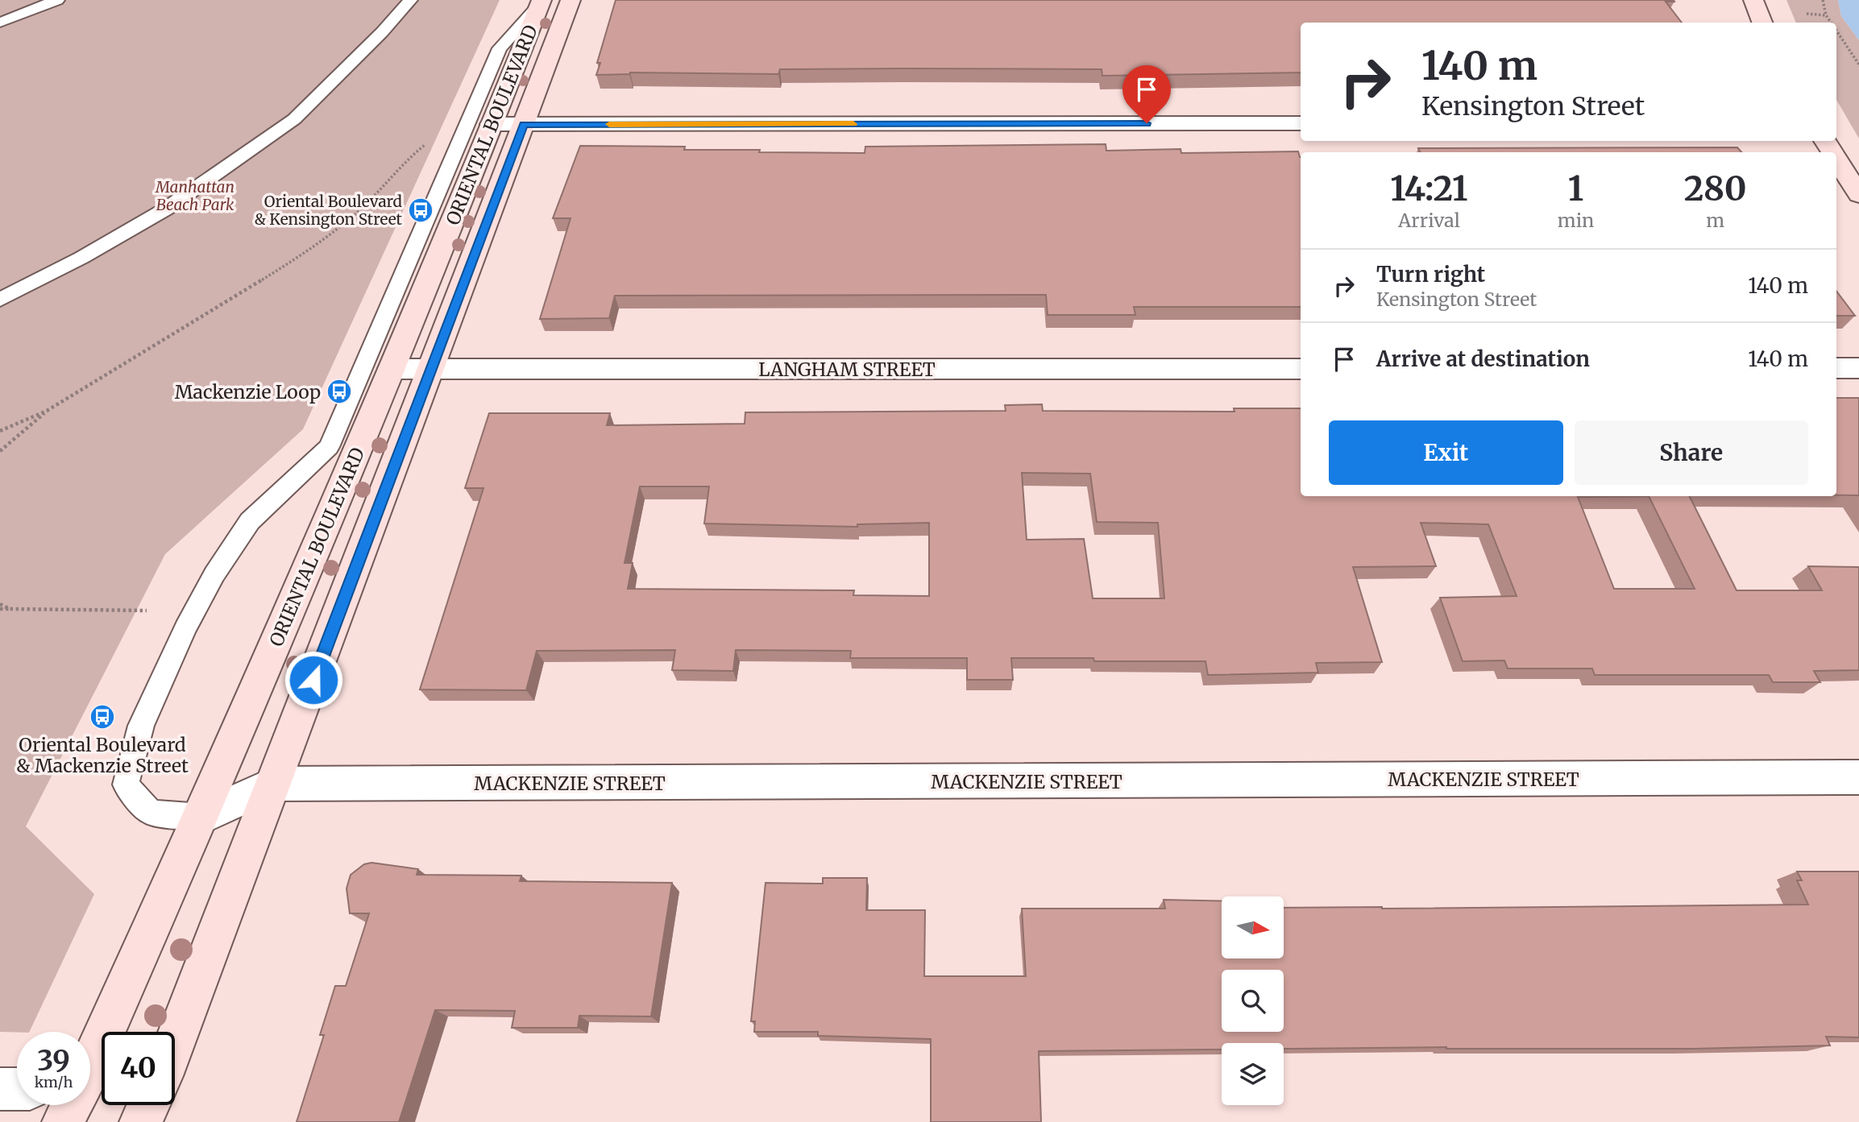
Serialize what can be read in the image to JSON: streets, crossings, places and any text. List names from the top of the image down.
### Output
{
  "streets": {
    "street": ["ORIENTAL BOULEVARD", "LANGHAM STREET", "MACKENZIE STREET"]
  },
  "crossings": [
    ["ORIENTAL BOULEVARD", "LANGHAM STREET"],
    ["ORIENTAL BOULEVARD", "MACKENZIE STREET"]
  ],
  "parks": ["Manhattan Beach Park"],
  "places": {
    "bus stop": ["Oriental Boulevard & Kensington Street", "Mackenzie Loop", "Oriental Boulevard & Mackenzie Street"]
  },
  "north": "right",
  "page": {
    "turn": ["140 m", "Kensington Street"],
    "eta": [
      "14:21",
      "Arrival",
      "1",
      "min",
      "280",
      "m"
    ],
    "list": [
      {
        "name": "Turn right",
        "note": "Kensington Street",
        "value": "140 m"
      },
      {
        "name": "Arrive at destination",
        "value": "140 m"
      }
    ],
    "buttons": ["Exit", "Share"],
    "speed": "39 km/h",
    "limit": "40"
  }
}
